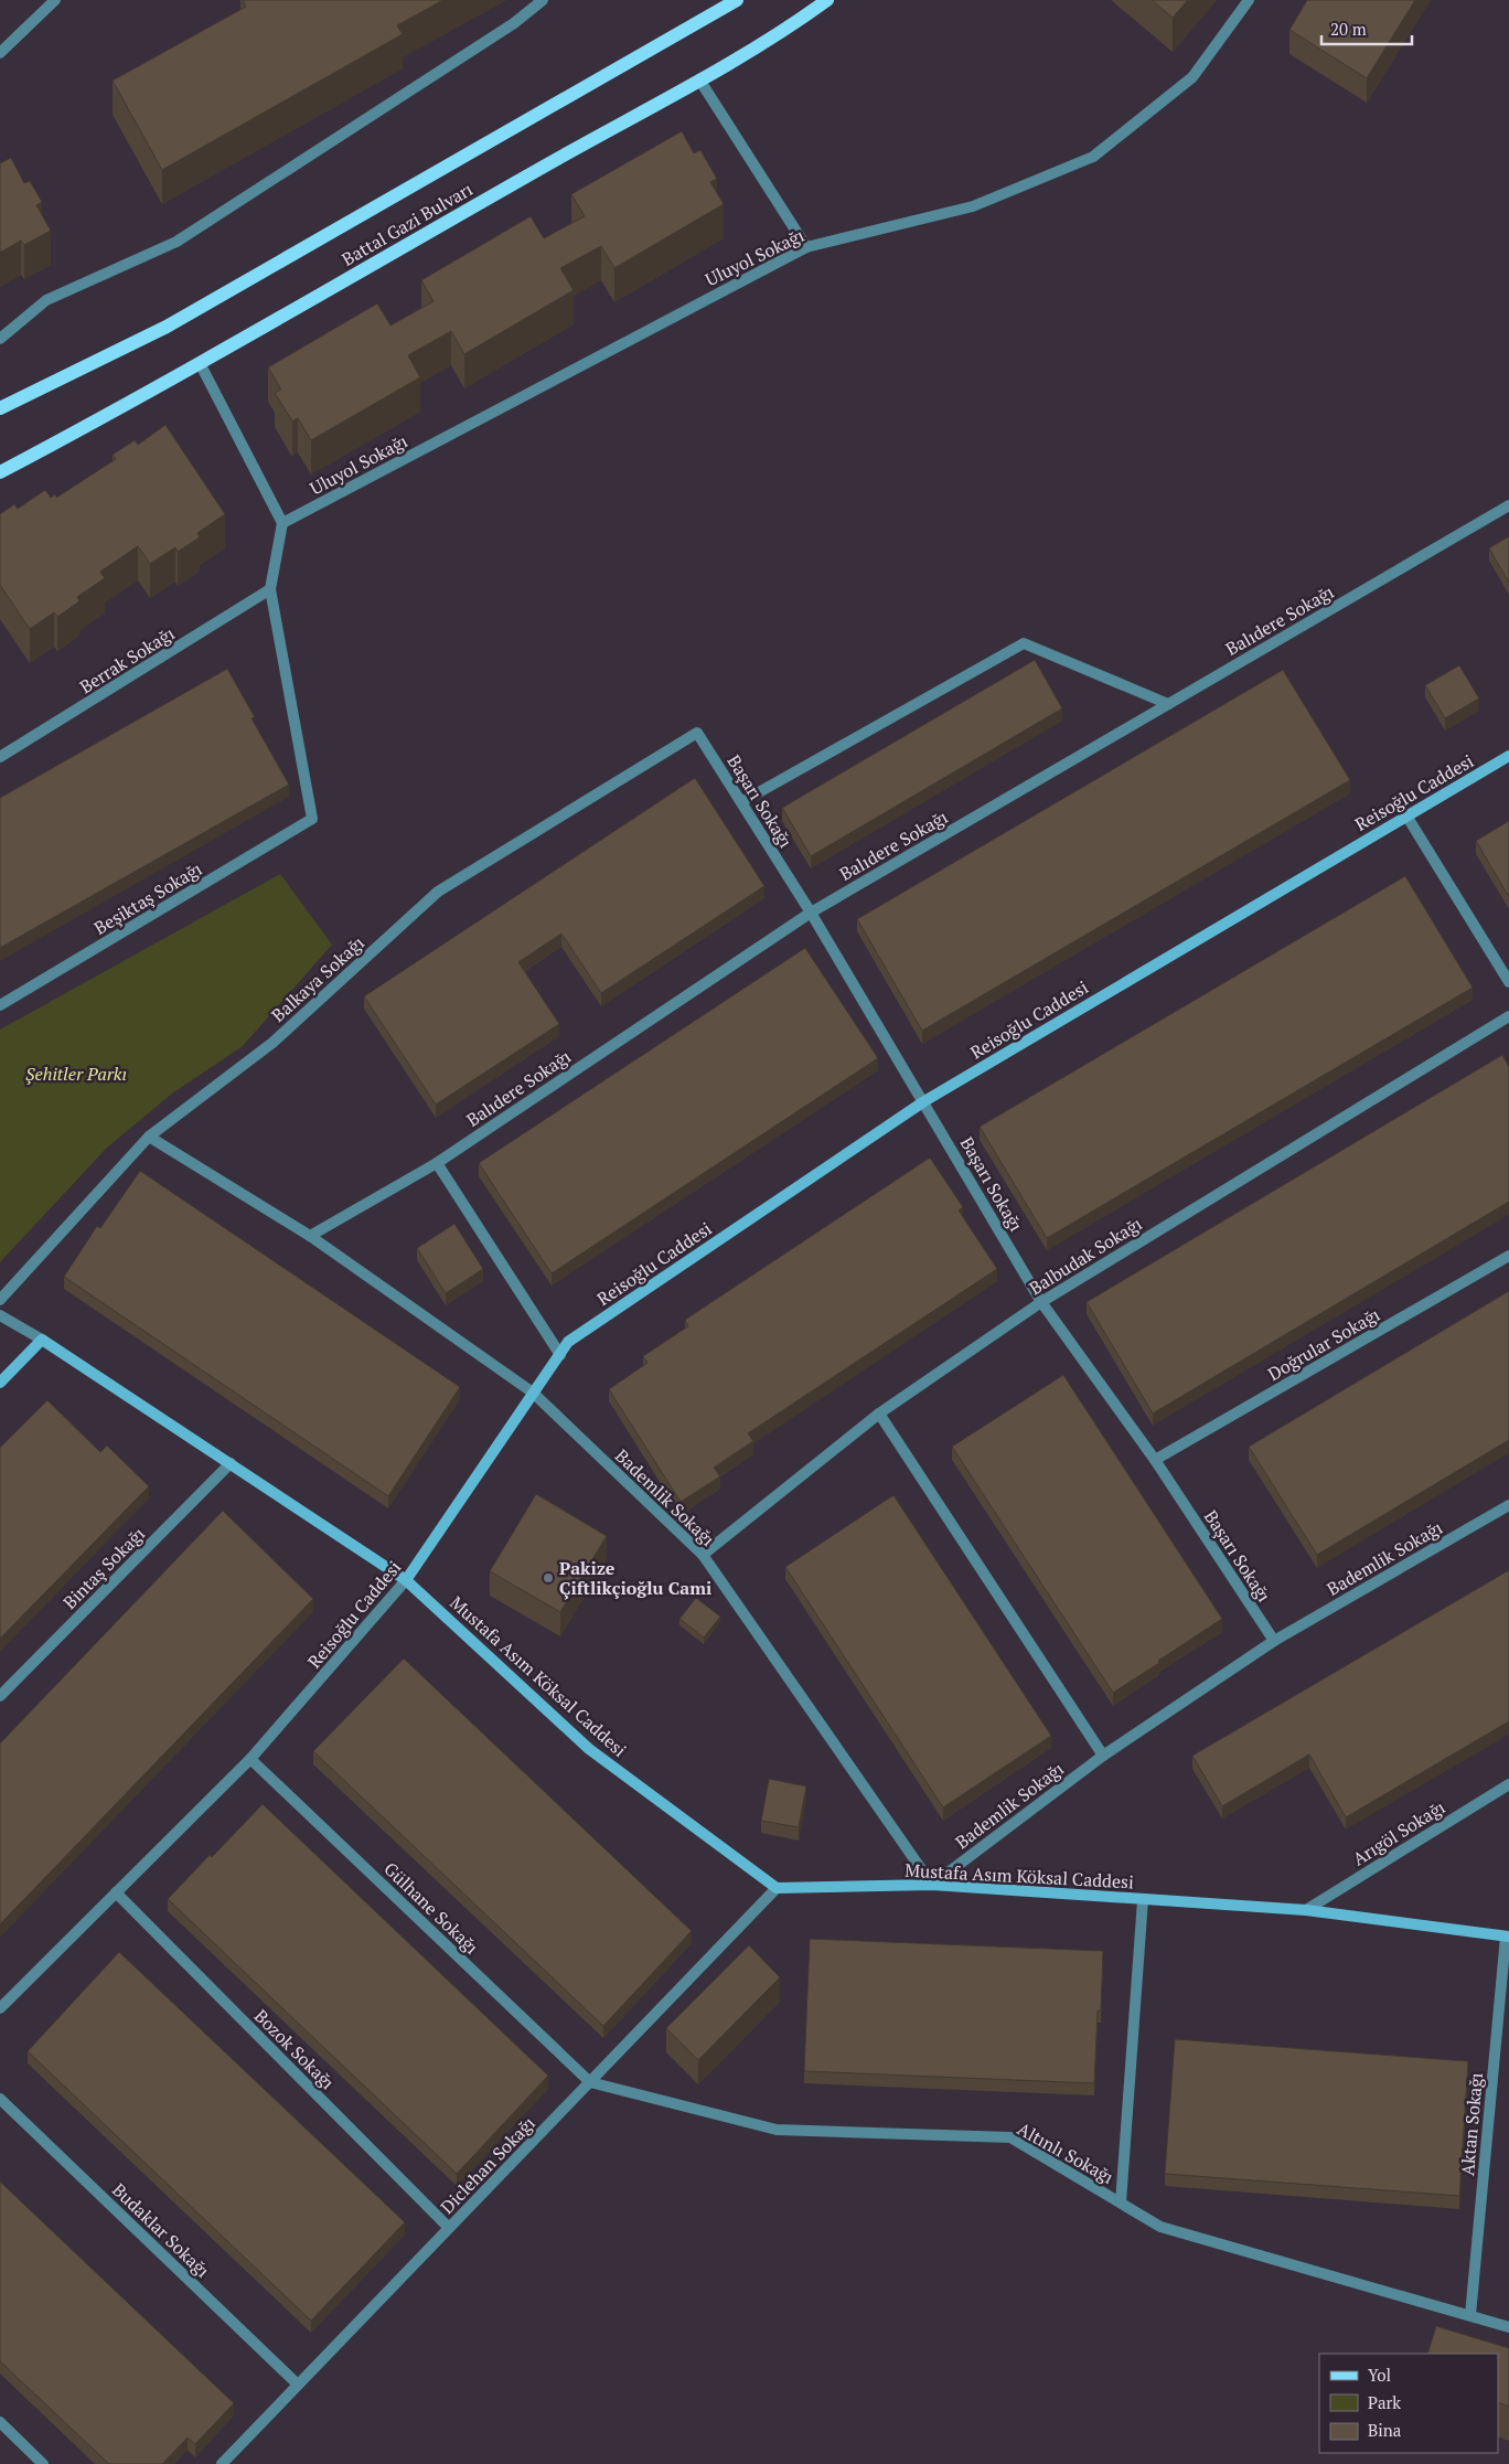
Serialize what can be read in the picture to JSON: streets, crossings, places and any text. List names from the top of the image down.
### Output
{
  "streets": {
    "main road": ["Battal Gazi Bulvarı"],
    "street": [
      "Uluyol Sokağı",
      "Balıdere Sokağı",
      "Berrak Sokağı",
      "Reisoğlu Caddesi",
      "Başarı Sokağı",
      "Beşiktaş Sokağı",
      "Balkaya Sokağı",
      "Balbudak Sokağı",
      "Doğrular Sokağı",
      "Bademlik Sokağı",
      "Bintaş Sokağı",
      "Mustafa Asım Köksal Caddesi",
      "Arıgöl Sokağı",
      "Gülhane Sokağı",
      "Bozok Sokağı",
      "Aktan Sokağı",
      "Altınlı Sokağı",
      "Diclehan Sokağı",
      "Budaklar Sokağı"
    ]
  },
  "crossings": [
    ["Balıdere Sokağı", "Başarı Sokağı"],
    ["Balıdere Sokağı", "Bademlik Sokağı"],
    ["Berrak Sokağı", "Beşiktaş Sokağı"],
    ["Reisoğlu Caddesi", "Başarı Sokağı"],
    ["Reisoğlu Caddesi", "Bademlik Sokağı"],
    ["Reisoğlu Caddesi", "Mustafa Asım Köksal Caddesi"],
    ["Reisoğlu Caddesi", "Gülhane Sokağı"],
    ["Reisoğlu Caddesi", "Bozok Sokağı"],
    ["Başarı Sokağı", "Balkaya Sokağı"],
    ["Başarı Sokağı", "Balbudak Sokağı"],
    ["Başarı Sokağı", "Doğrular Sokağı"],
    ["Başarı Sokağı", "Bademlik Sokağı"],
    ["Balkaya Sokağı", "Bademlik Sokağı"],
    ["Balbudak Sokağı", "Bademlik Sokağı"],
    ["Bademlik Sokağı", "Mustafa Asım Köksal Caddesi"],
    ["Bintaş Sokağı", "Mustafa Asım Köksal Caddesi"],
    ["Mustafa Asım Köksal Caddesi", "Arıgöl Sokağı"],
    ["Mustafa Asım Köksal Caddesi", "Aktan Sokağı"],
    ["Mustafa Asım Köksal Caddesi", "Diclehan Sokağı"],
    ["Gülhane Sokağı", "Altınlı Sokağı"],
    ["Gülhane Sokağı", "Diclehan Sokağı"],
    ["Bozok Sokağı", "Diclehan Sokağı"],
    ["Aktan Sokağı", "Altınlı Sokağı"],
    ["Altınlı Sokağı", "Diclehan Sokağı"],
    ["Diclehan Sokağı", "Budaklar Sokağı"]
  ],
  "parks": ["Şehitler Parkı"],
  "places": ["Pakize Çiftlikçioğlu Cami"],
  "legend": ["Yol", "Park", "Bina"],
  "scale_bar": "20 m"
}
